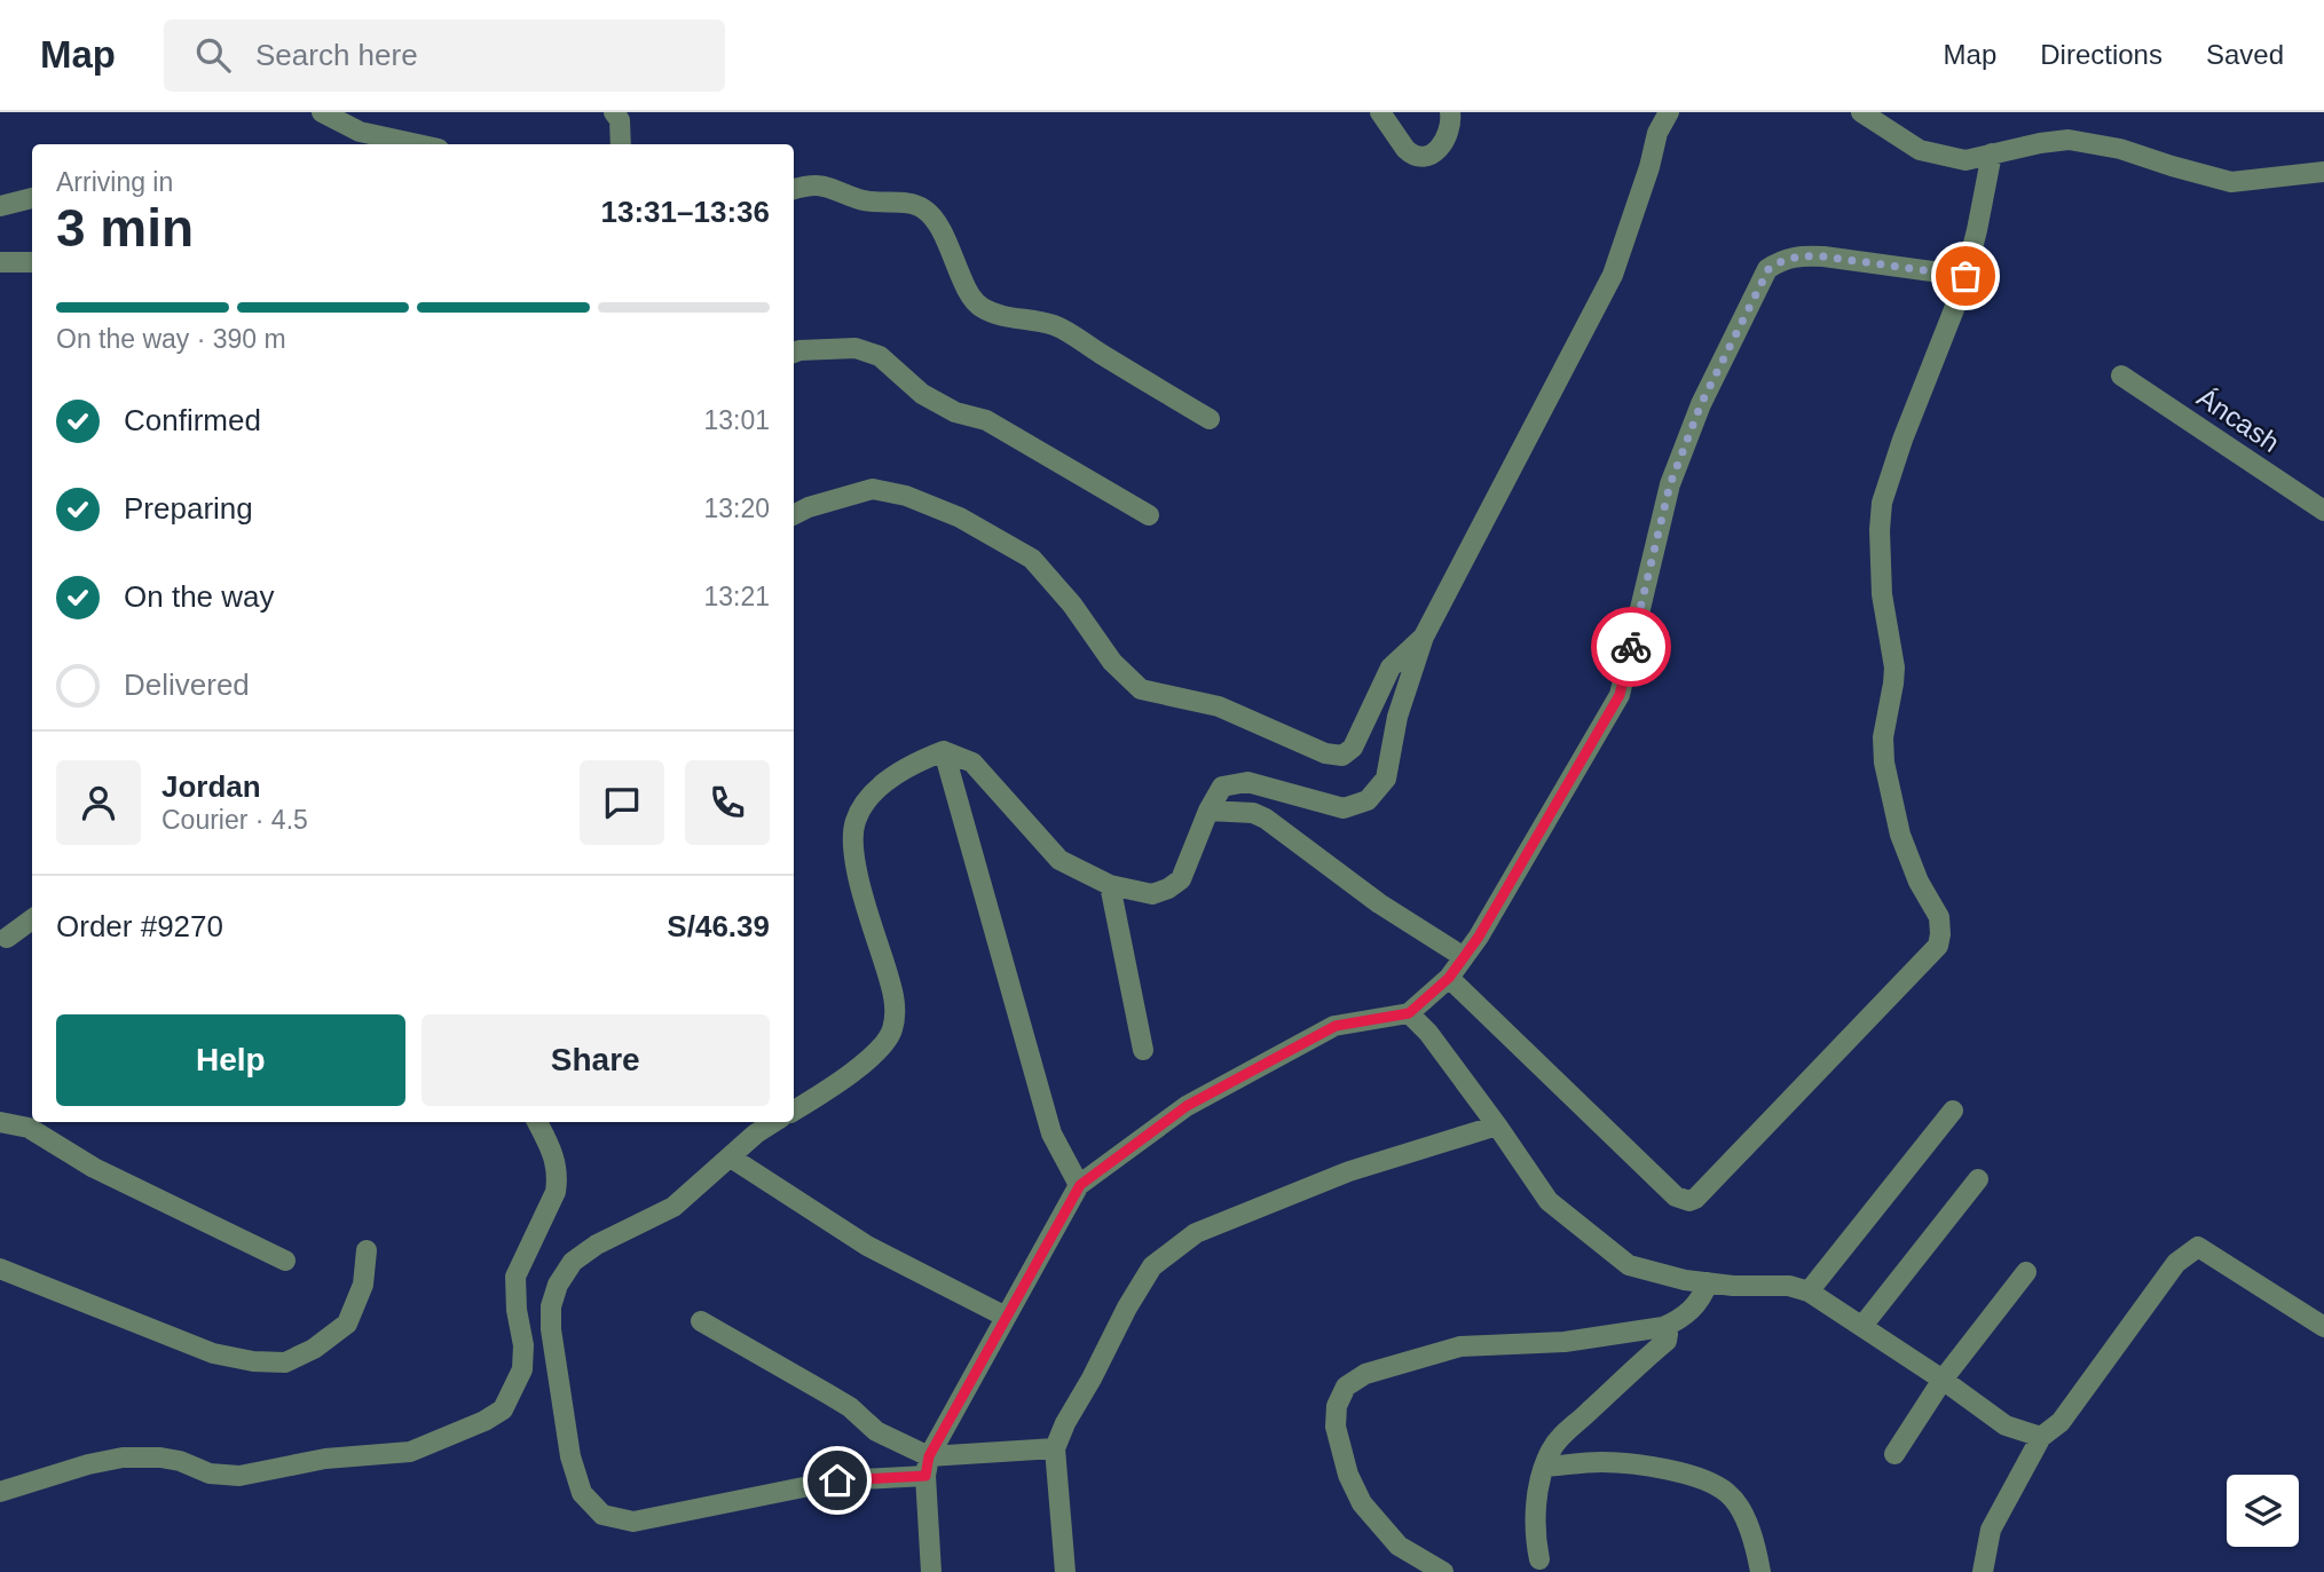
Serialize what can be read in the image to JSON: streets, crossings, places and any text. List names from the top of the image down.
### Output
{
  "streets": {
    "street": ["Áncash"]
  },
  "page": {
    "header": "Map",
    "search": "Search here",
    "nav": ["Map", "Directions", "Saved"],
    "heading": ["3 min", "Arriving in", "13:31–13:36"],
    "panel": [
      "Jordan",
      "Courier · 4.5",
      "Order #9270",
      "S/46.39"
    ],
    "bar": "On the way · 390 m",
    "list": [
      ["Confirmed", "13:01"],
      ["Preparing", "13:20"],
      ["On the way", "13:21"],
      "Delivered"
    ],
    "buttons": ["Help", "Share"]
  }
}
